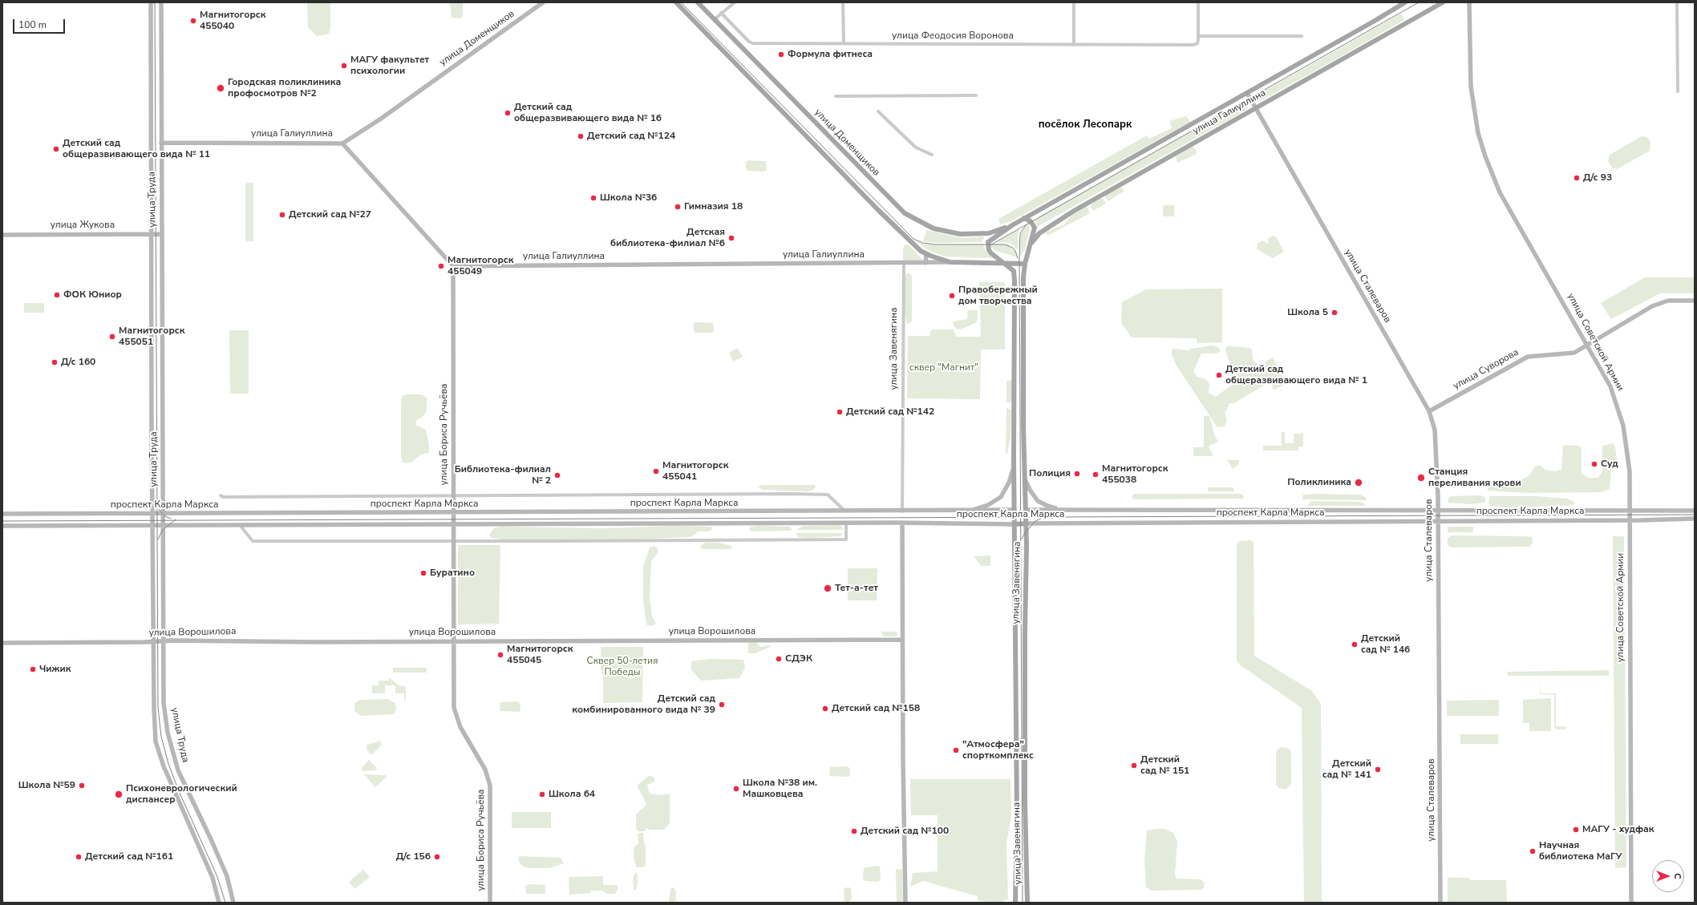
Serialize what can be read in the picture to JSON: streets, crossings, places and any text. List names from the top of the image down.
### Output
{
  "streets": {
    "main road": [
      "улица Доменщиков",
      "улица Галиуллина",
      "улица Труда",
      "улица Жукова",
      "улица Сталеваров",
      "улица Советской Армии",
      "улица Завенягина",
      "улица Суворова",
      "улица Бориса Ручьёва",
      "проспект Карла Маркса",
      "улица Ворошилова"
    ],
    "street": ["улица Феодосия Воронова"]
  },
  "crossings": [
    ["улица Доменщиков", "улица Галиуллина"],
    ["улица Галиуллина", "улица Труда"],
    ["улица Галиуллина", "улица Сталеваров"],
    ["улица Галиуллина", "улица Завенягина"],
    ["улица Галиуллина", "улица Бориса Ручьёва"],
    ["улица Труда", "улица Жукова"],
    ["улица Труда", "проспект Карла Маркса"],
    ["улица Труда", "улица Ворошилова"],
    ["улица Сталеваров", "улица Суворова"],
    ["улица Сталеваров", "проспект Карла Маркса"],
    ["улица Советской Армии", "улица Суворова"],
    ["улица Советской Армии", "проспект Карла Маркса"],
    ["улица Завенягина", "проспект Карла Маркса"],
    ["улица Бориса Ручьёва", "проспект Карла Маркса"],
    ["улица Бориса Ручьёва", "улица Ворошилова"]
  ],
  "districts": ["посёлок Лесопарк"],
  "parks": ["сквер \"Магнит\"", "Сквер 50-летия Победы"],
  "places": [
    "Магнитогорск 455040",
    "Формула фитнеса",
    "МАГУ факультет психологии",
    "Городская поликлиника профосмотров №2",
    "Детский сад общеразвивающего вида № 16",
    "Детский сад №124",
    "Детский сад общеразвивающего вида № 11",
    "Д/с 93",
    "Школа №36",
    "Гимназия 18",
    "Детский сад №27",
    "Детская библиотека-филиал №6",
    "Магнитогорск 455049",
    "ФОК Юниор",
    "Правобережный дом творчества",
    "Школа 5",
    "Магнитогорск 455051",
    "Д/с 160",
    "Детский сад общеразвивающего вида № 1",
    "Детский сад №142",
    "Суд",
    "Магнитогорск 455041",
    "Полиция",
    "Магнитогорск 455038",
    "Библиотека-филиал № 2",
    "Станция переливания крови",
    "Поликлиника",
    "Буратино",
    "Тет-а-тет",
    "Детский сад № 146",
    "Магнитогорск 455045",
    "СДЭК",
    "Чижик",
    "Детский сад комбинированного вида № 39",
    "Детский сад №158",
    "\"Атмосфера\" спорткомплекс",
    "Детский сад № 151",
    "Детский сад № 141",
    "Школа №59",
    "Школа №38 им. Машковцева",
    "Психоневрологический диспансер",
    "Школа 64",
    "МАГУ - худфак",
    "Детский сад №100",
    "Научная библиотека МаГУ",
    "Детский сад №161",
    "Д/с 156"
  ],
  "scale_bar": "100 m",
  "north": "right"
}
